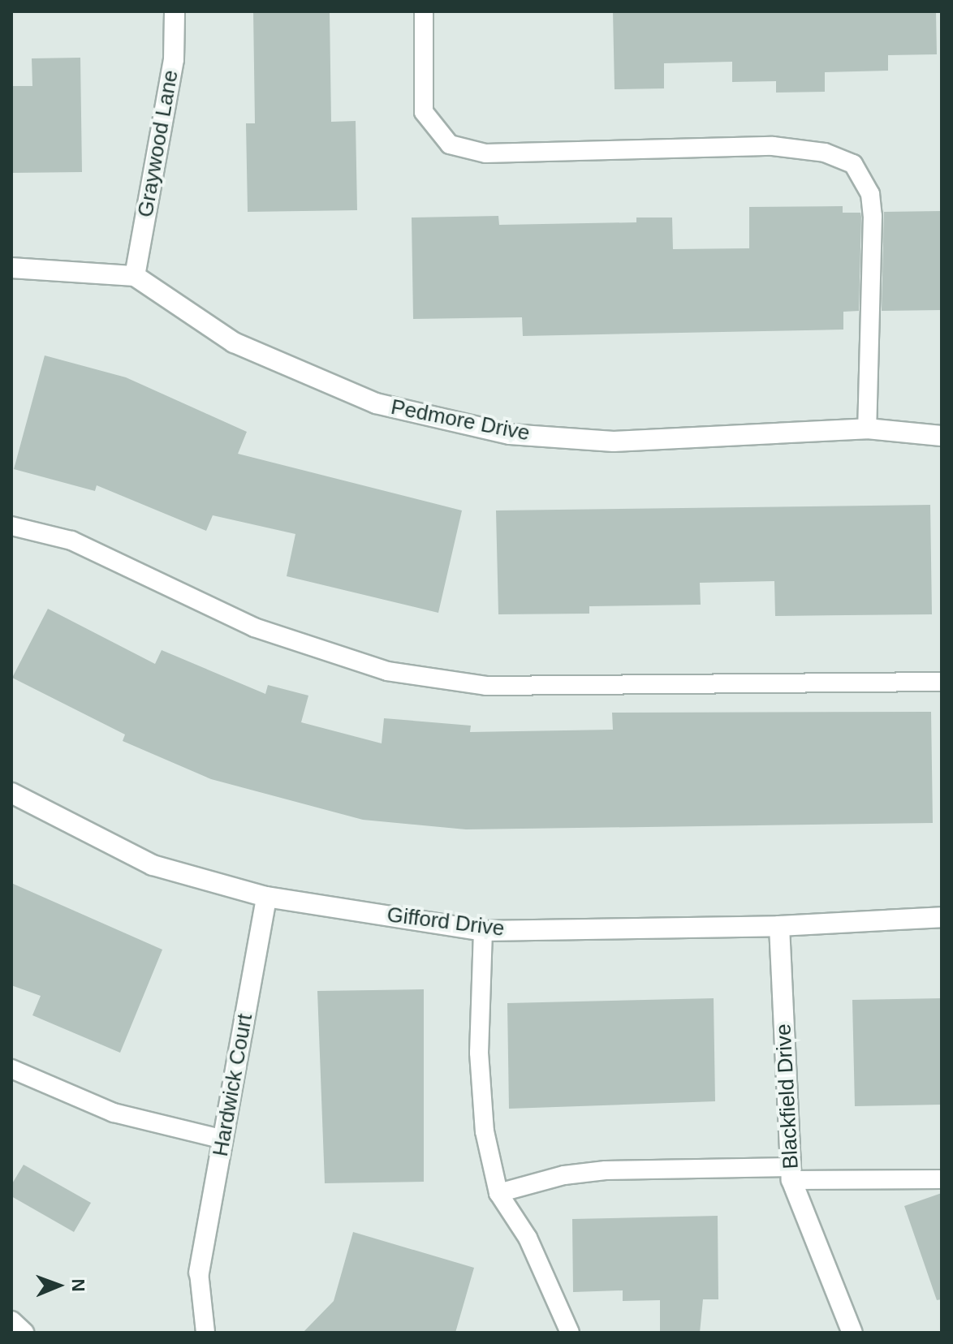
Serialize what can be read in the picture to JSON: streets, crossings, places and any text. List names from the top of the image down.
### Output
{
  "streets": {
    "street": [
      "Graywood Lane",
      "Pedmore Drive",
      "Gifford Drive",
      "Hardwick Court",
      "Blackfield Drive"
    ]
  },
  "crossings": [
    ["Graywood Lane", "Pedmore Drive"],
    ["Gifford Drive", "Hardwick Court"],
    ["Gifford Drive", "Blackfield Drive"]
  ],
  "north": "right"
}
